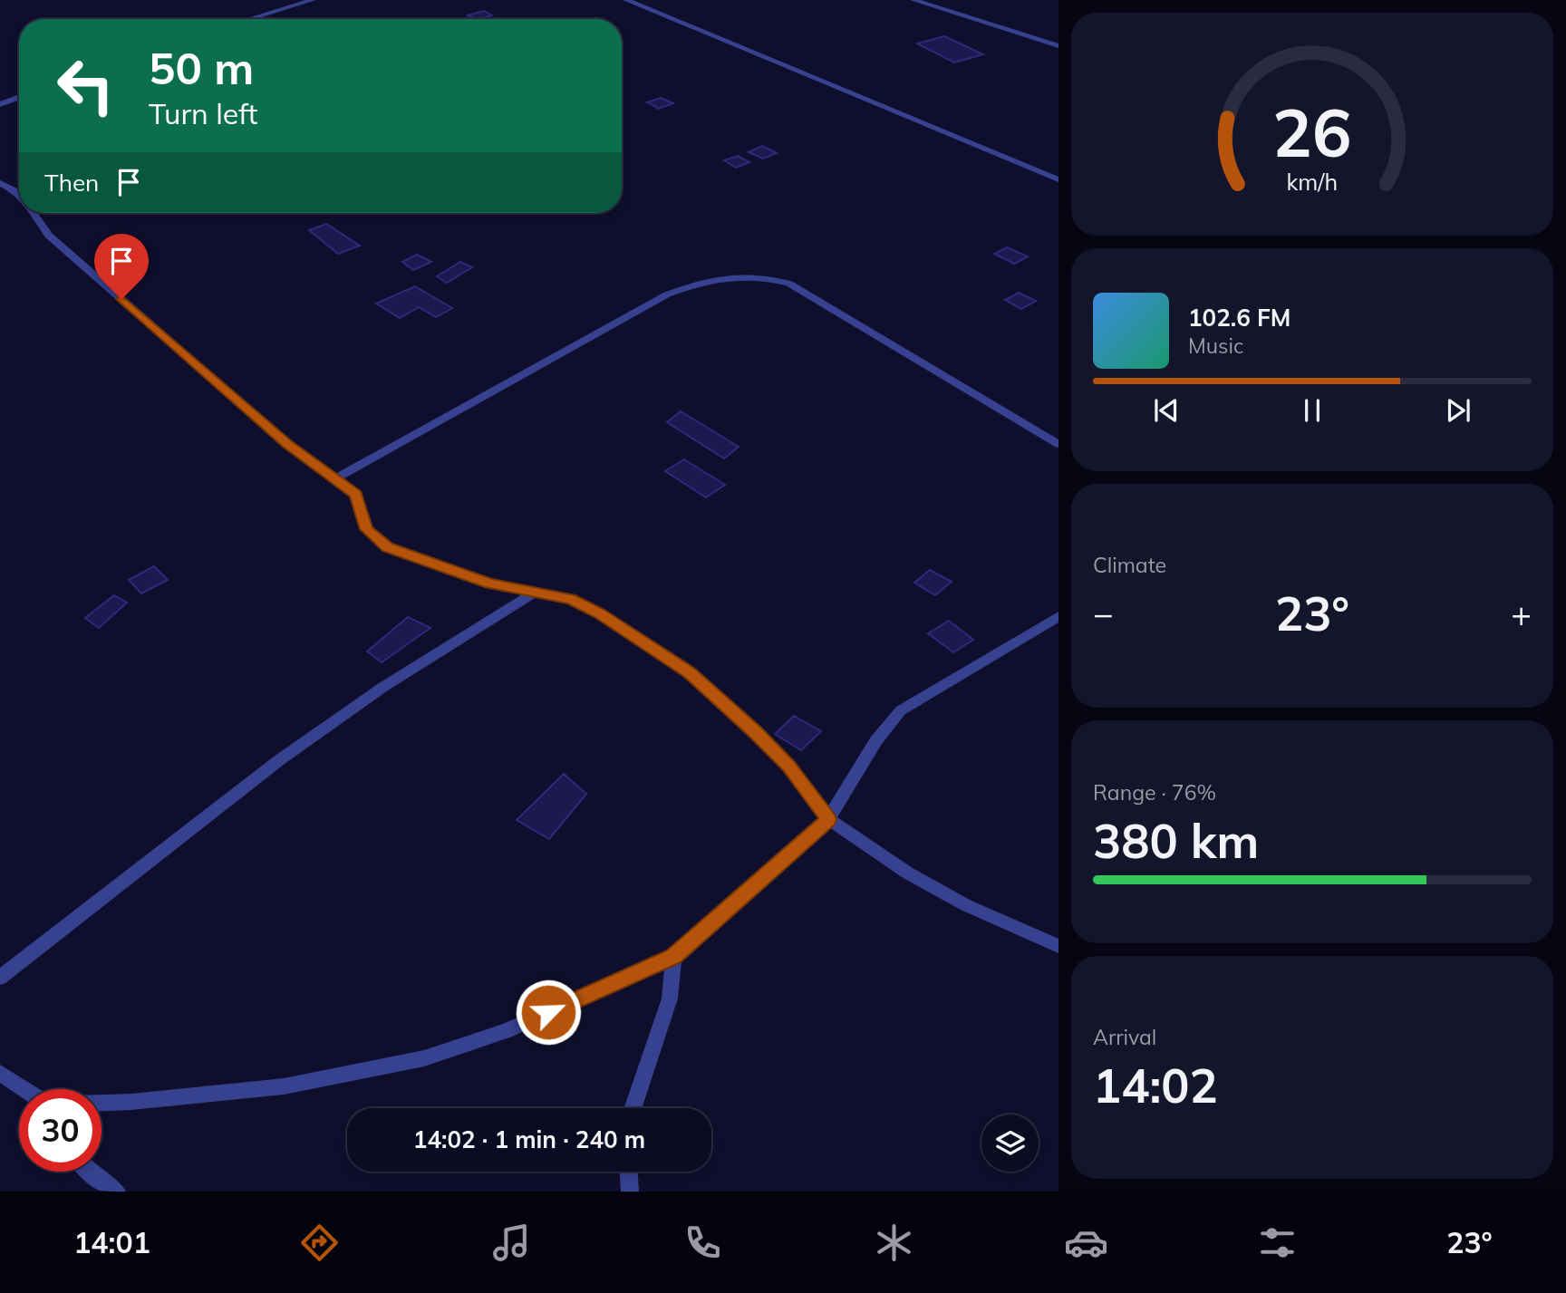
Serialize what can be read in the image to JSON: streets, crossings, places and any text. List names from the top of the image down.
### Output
{
  "page": {
    "turn": ["50 m", "Turn left"],
    "then": "Then",
    "song": ["102.6 FM", "Music"],
    "tile": [
      "Climate",
      ["Range · 76%", "380 km"],
      ["Arrival", "14:02"]
    ],
    "heat": ["−", "23°", "+"],
    "limit": "30",
    "trip": "14:02 · 1 min · 240 m",
    "tabs": ["14:01", "23°"],
    "gauge": ["26", "km/h"]
  }
}
